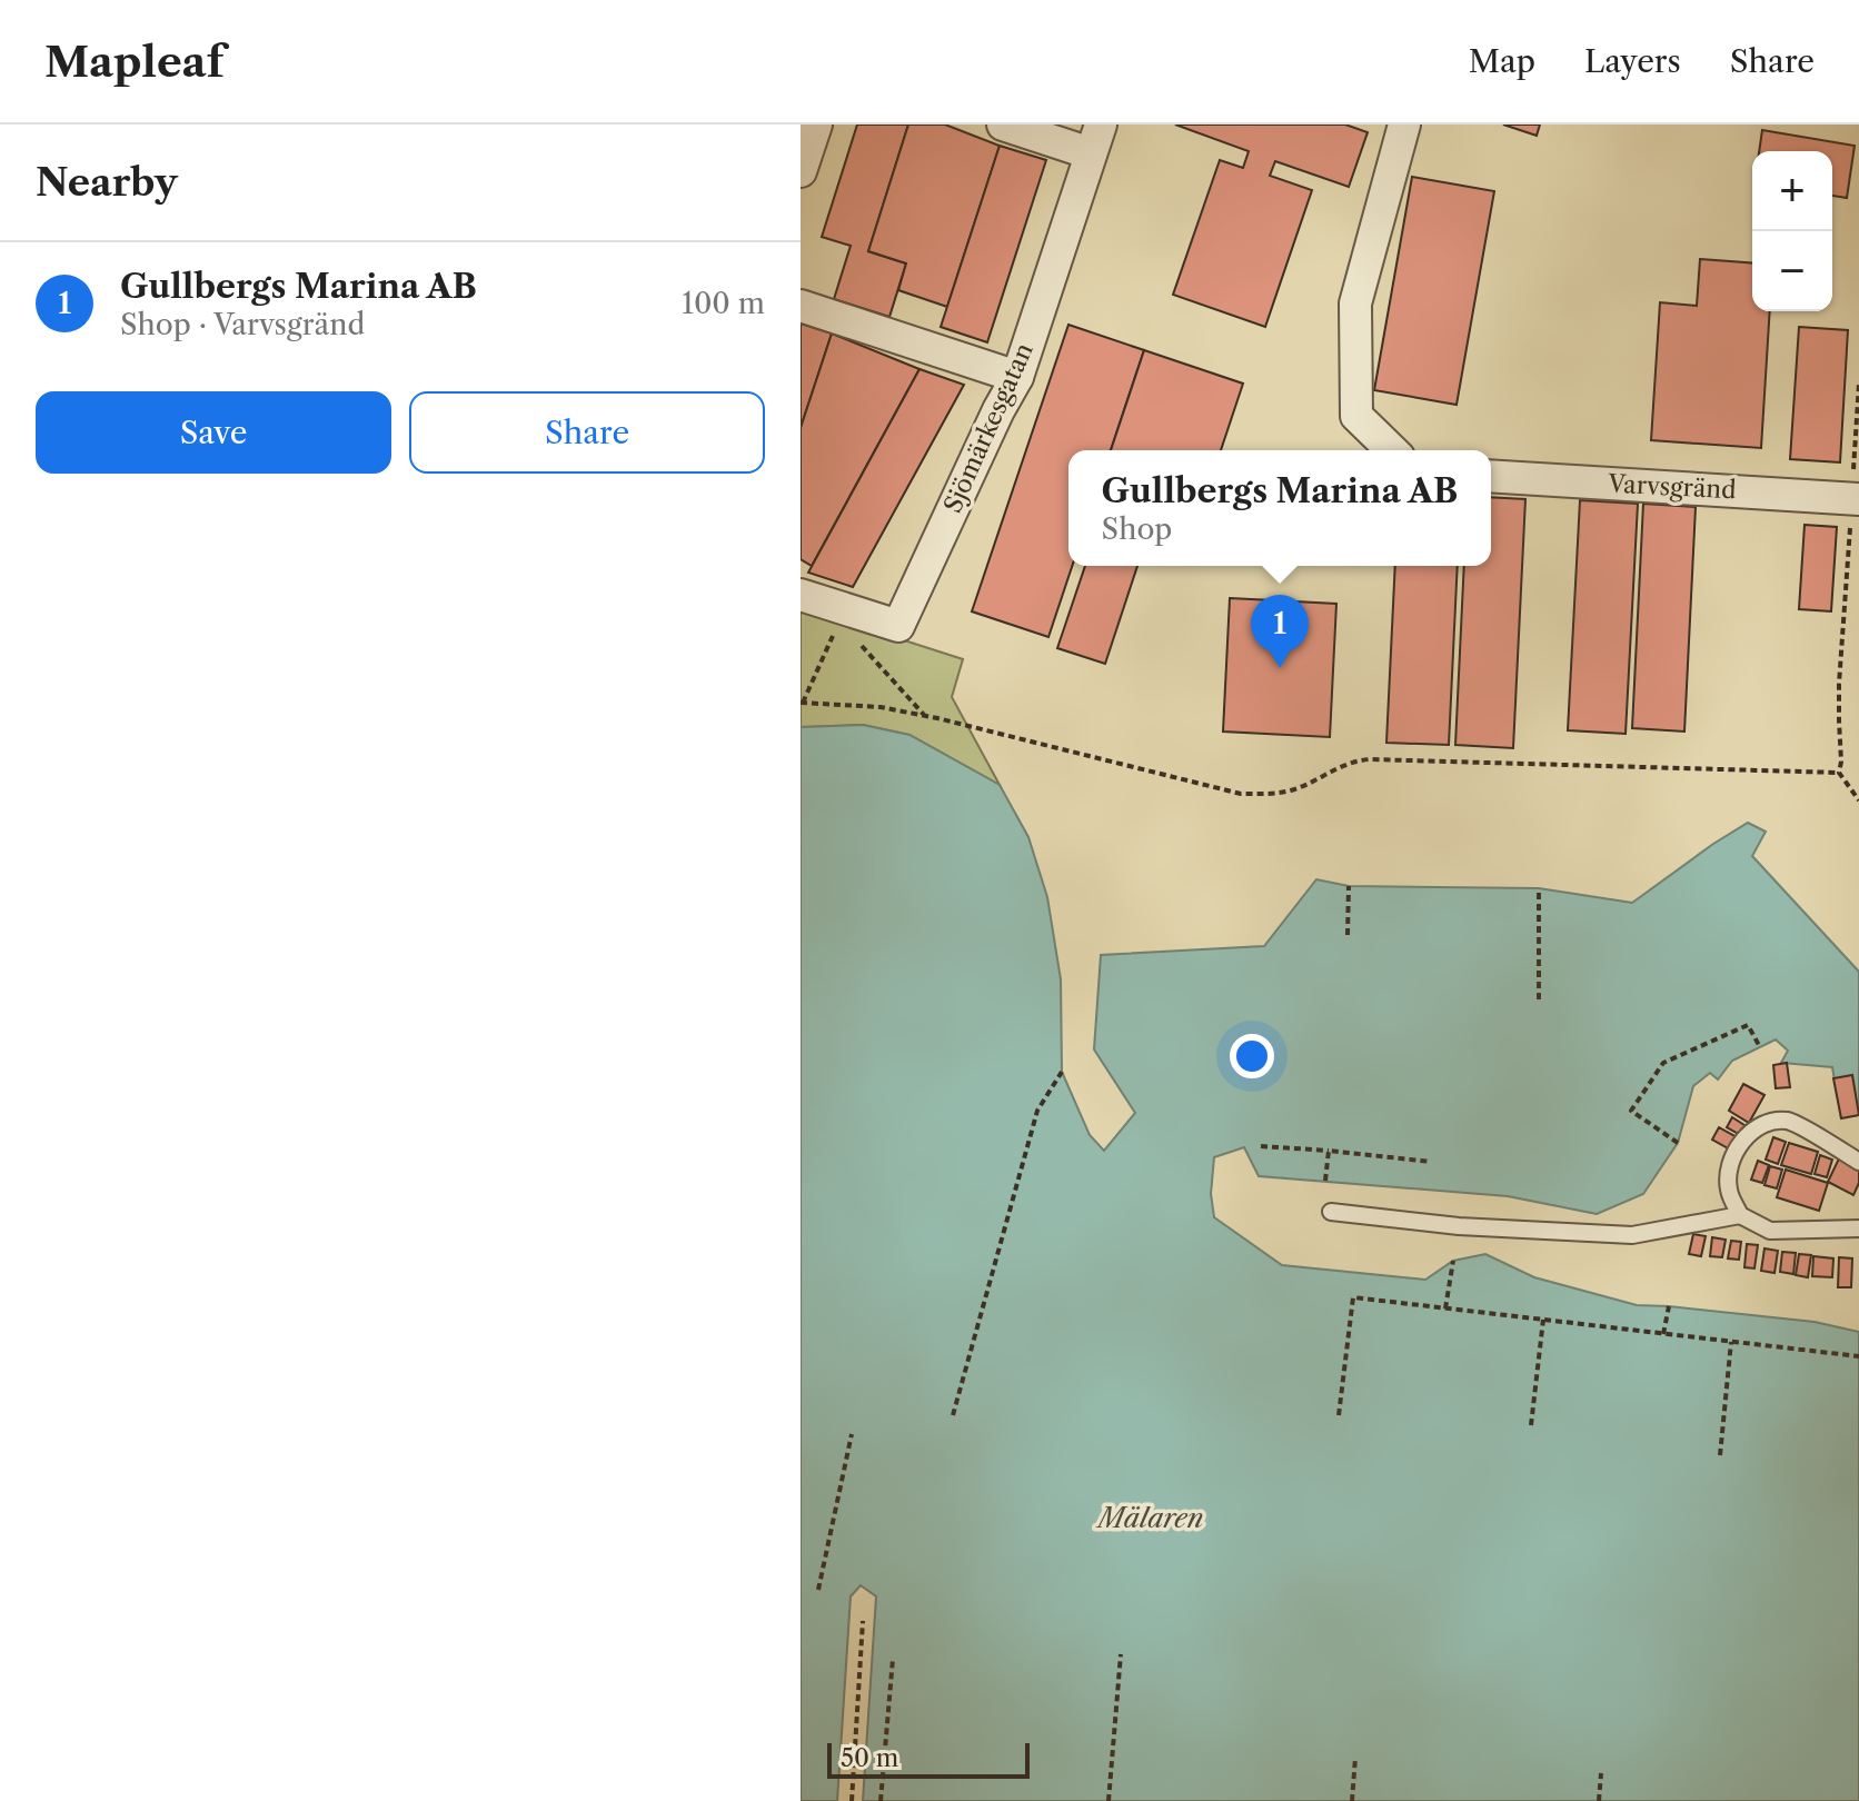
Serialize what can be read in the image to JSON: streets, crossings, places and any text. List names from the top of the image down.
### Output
{
  "streets": {
    "street": ["Sjömärkesgatan", "Varvsgränd"]
  },
  "water": ["Mälaren"],
  "scale_bar": "50 m",
  "page": {
    "header": "Mapleaf",
    "nav": ["Map", "Layers", "Share"],
    "heading": "Nearby",
    "map_buttons": ["+", "−"],
    "list": [
      {
        "mark": "1",
        "name": "Gullbergs Marina AB",
        "note": "Shop · Varvsgränd",
        "value": "100 m"
      }
    ],
    "buttons": ["Save", "Share"],
    "popup": ["Gullbergs Marina AB", "Shop"],
    "pins": "1",
    "scale": "50 m"
  }
}
